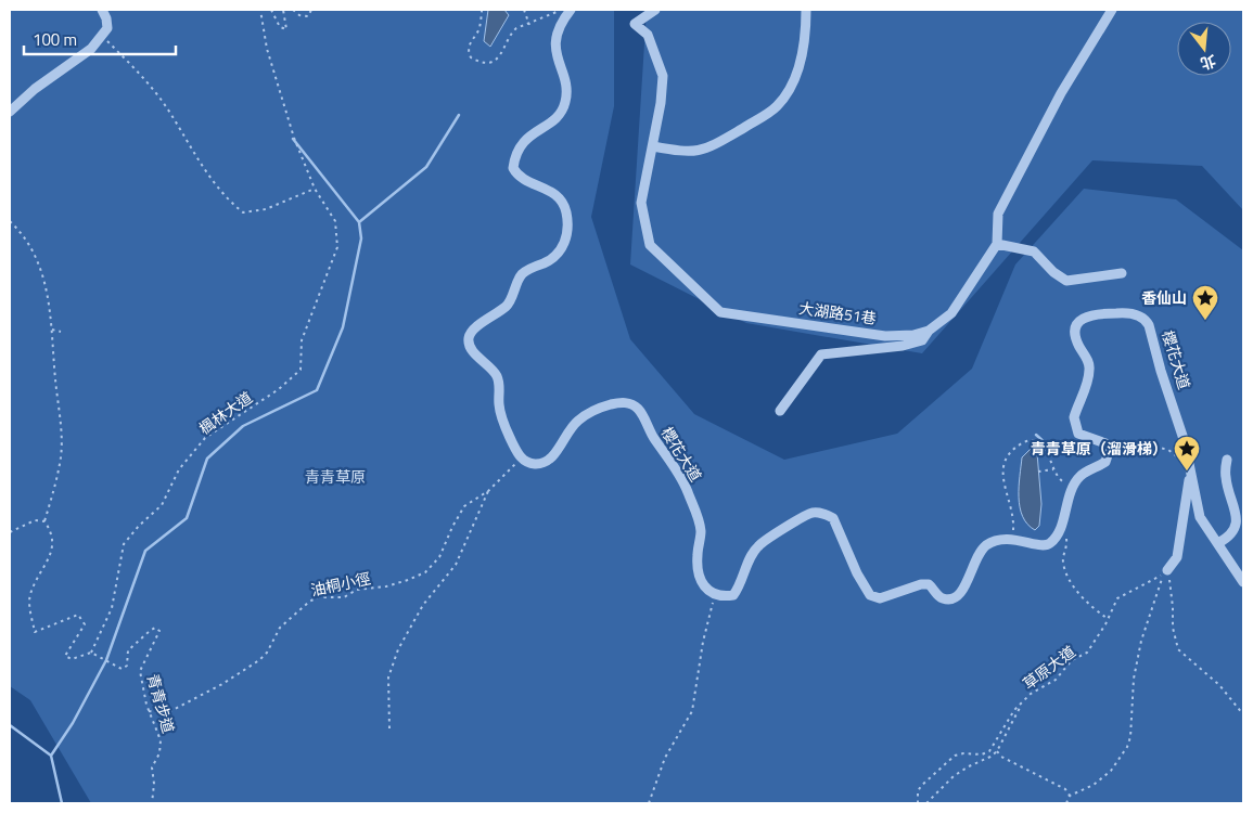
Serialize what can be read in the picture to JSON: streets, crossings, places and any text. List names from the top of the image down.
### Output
{
  "streets": {
    "street": ["大湖路51巷", "櫻花大道"],
    "path": [
      "楓林大道",
      "油桐小徑",
      "草原大道",
      "青青步道"
    ]
  },
  "crossings": [
    ["櫻花大道", "油桐小徑"],
    ["楓林大道", "青青步道"],
    ["油桐小徑", "青青步道"]
  ],
  "parks": ["青青草原"],
  "places": {
    "place": ["香仙山", "青青草原（溜滑梯）"]
  },
  "scale_bar": "100 m",
  "north": "bottom"
}
